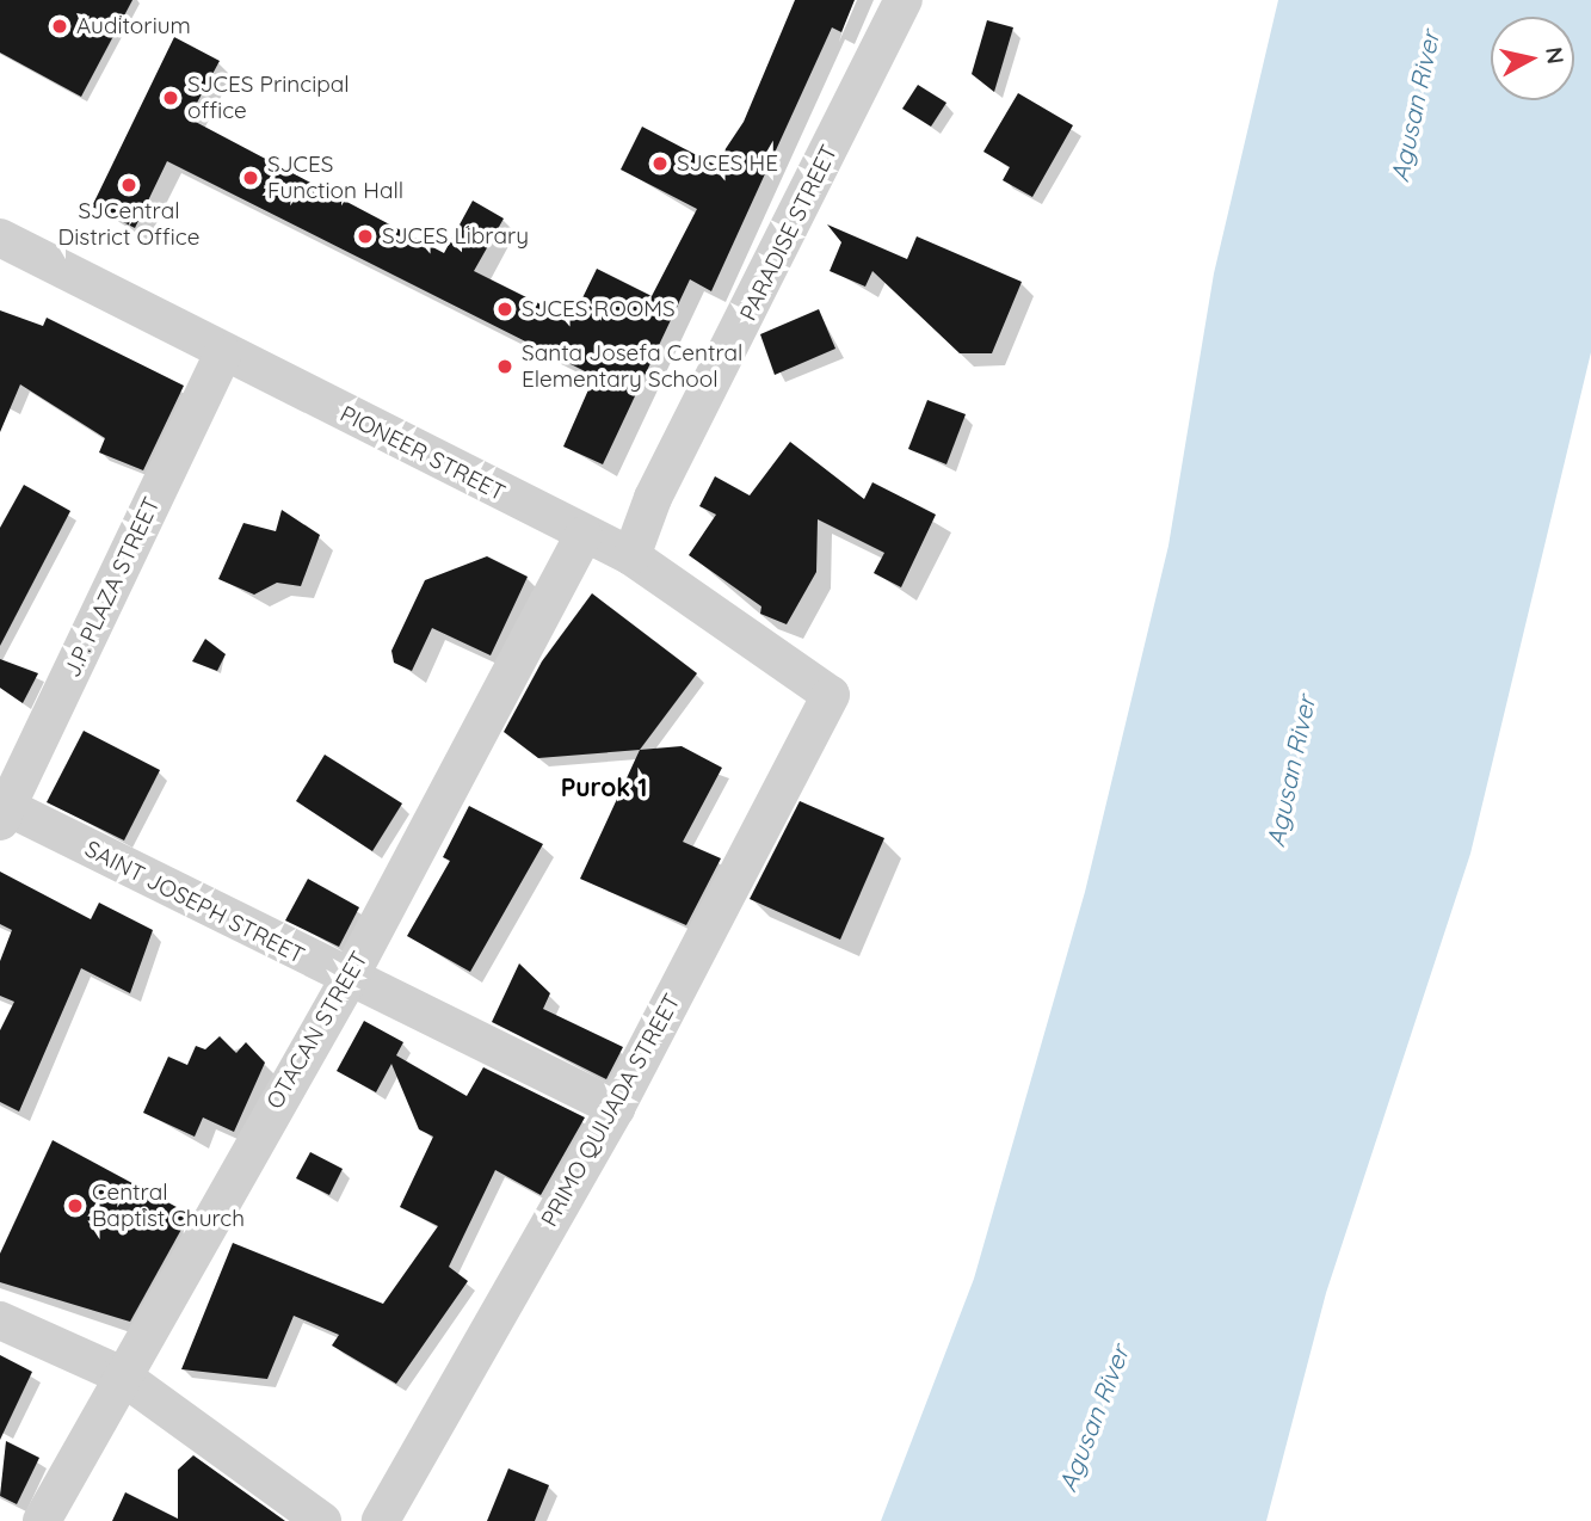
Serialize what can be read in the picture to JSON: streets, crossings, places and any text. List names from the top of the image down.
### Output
{
  "streets": {
    "street": [
      "PARADISE STREET",
      "PIONEER STREET",
      "J.P. PLAZA STREET",
      "SAINT JOSEPH STREET",
      "OTACAN STREET",
      "PRIMO QUIJADA STREET"
    ]
  },
  "crossings": [
    ["PARADISE STREET", "PIONEER STREET"],
    ["PIONEER STREET", "J.P. PLAZA STREET"],
    ["PIONEER STREET", "OTACAN STREET"],
    ["PIONEER STREET", "PRIMO QUIJADA STREET"],
    ["J.P. PLAZA STREET", "SAINT JOSEPH STREET"],
    ["SAINT JOSEPH STREET", "OTACAN STREET"],
    ["SAINT JOSEPH STREET", "PRIMO QUIJADA STREET"]
  ],
  "districts": ["Purok 1"],
  "water": ["Agusan River"],
  "places": [
    "Auditorium",
    "SJCES Principal office",
    "SJCES HE",
    "SJCES Function Hall",
    "SJCentral District Office",
    "SJCES Library",
    "SJCES ROOMS",
    "Santa Josefa Central Elementary School",
    "Central Baptist Church"
  ],
  "north": "right"
}
